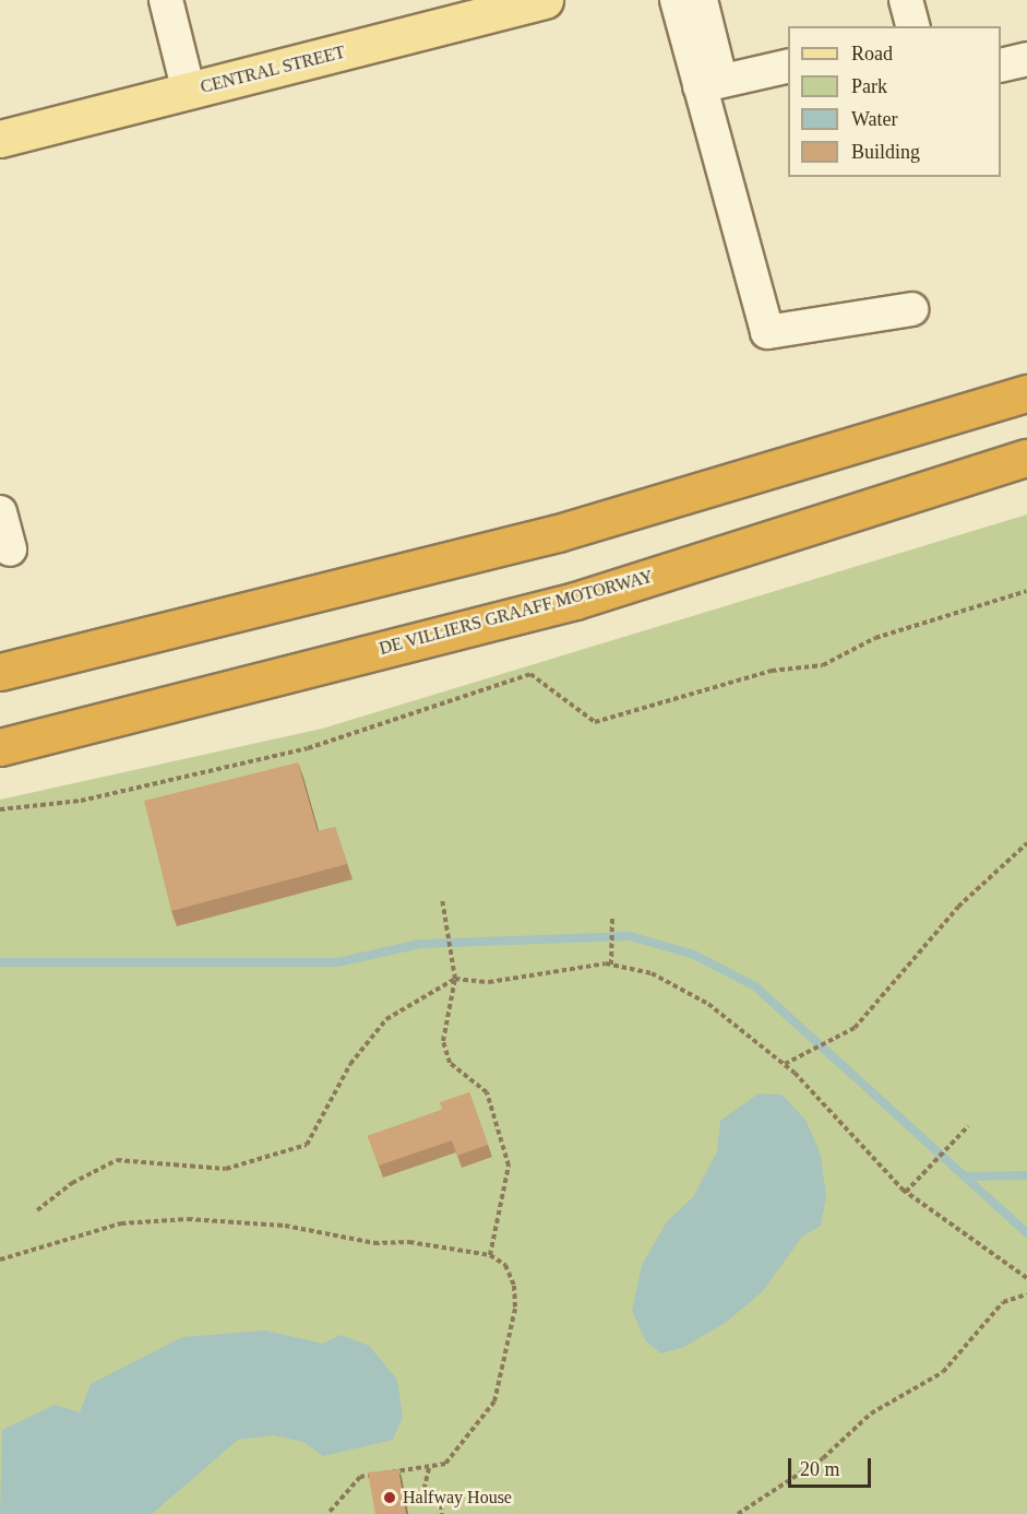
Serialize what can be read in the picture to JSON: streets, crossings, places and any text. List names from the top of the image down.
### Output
{
  "streets": {
    "highway": ["DE VILLIERS GRAAFF MOTORWAY"],
    "main road": ["CENTRAL STREET"]
  },
  "places": ["Halfway House"],
  "legend": [
    "Road",
    "Park",
    "Water",
    "Building"
  ],
  "scale_bar": "20 m"
}
